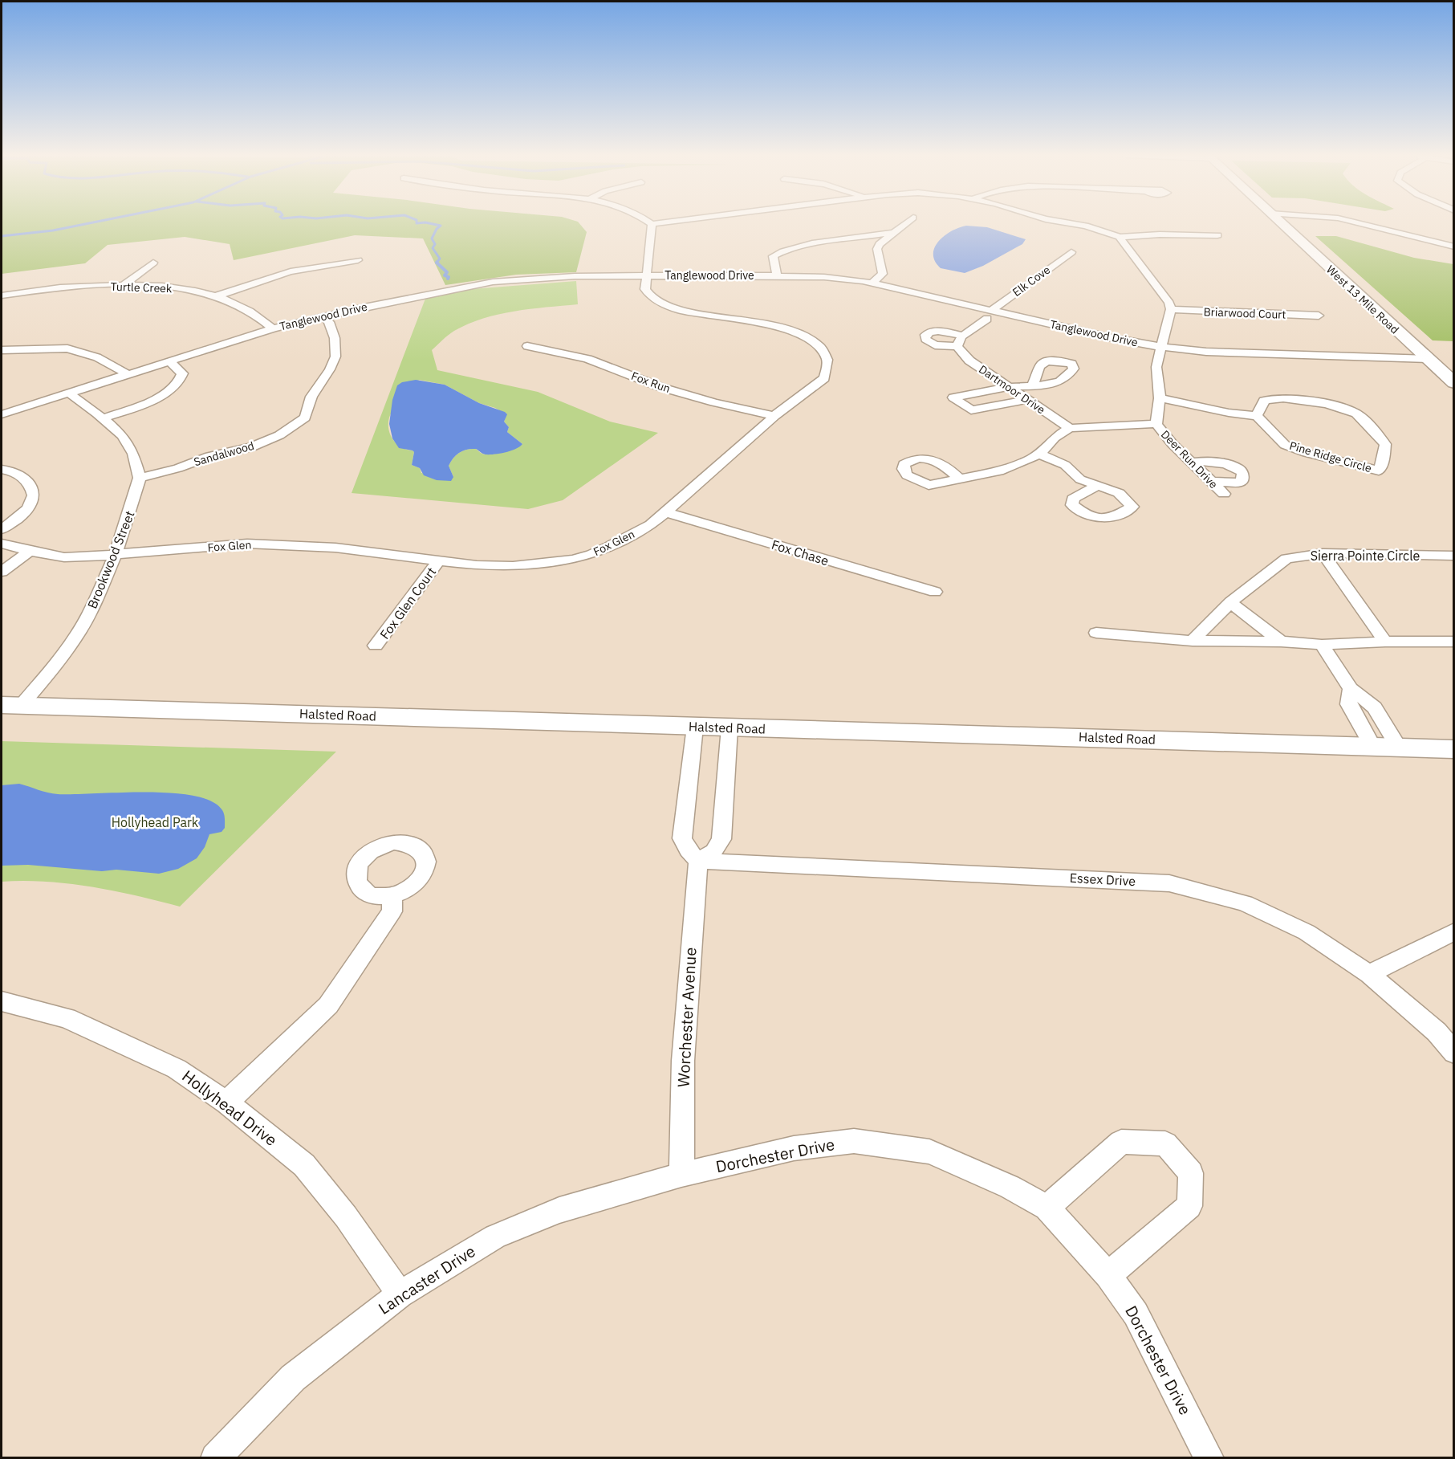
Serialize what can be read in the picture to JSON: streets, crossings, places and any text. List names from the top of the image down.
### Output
{
  "streets": {
    "street": [
      "Tanglewood Drive",
      "Elk Cove",
      "Turtle Creek",
      "West 13 Mile Road",
      "Briarwood Court",
      "Fox Run",
      "Dartmoor Drive",
      "Sandalwood",
      "Pine Ridge Circle",
      "Deer Run Drive",
      "Fox Glen",
      "Fox Chase",
      "Sierra Pointe Circle",
      "Brookwood Street",
      "Fox Glen Court",
      "Halsted Road",
      "Essex Drive",
      "Worchester Avenue",
      "Hollyhead Drive",
      "Dorchester Drive",
      "Lancaster Drive"
    ]
  },
  "crossings": [
    ["Tanglewood Drive", "Elk Cove"],
    ["Tanglewood Drive", "Turtle Creek"],
    ["Tanglewood Drive", "West 13 Mile Road"],
    ["Tanglewood Drive", "Sandalwood"],
    ["Tanglewood Drive", "Deer Run Drive"],
    ["Tanglewood Drive", "Fox Glen"],
    ["Briarwood Court", "Deer Run Drive"],
    ["Fox Run", "Fox Glen"],
    ["Dartmoor Drive", "Deer Run Drive"],
    ["Sandalwood", "Brookwood Street"],
    ["Fox Glen", "Fox Chase"],
    ["Fox Glen", "Brookwood Street"],
    ["Fox Glen", "Fox Glen Court"],
    ["Brookwood Street", "Halsted Road"],
    ["Essex Drive", "Worchester Avenue"],
    ["Worchester Avenue", "Dorchester Drive"],
    ["Worchester Avenue", "Lancaster Drive"],
    ["Hollyhead Drive", "Lancaster Drive"],
    ["Dorchester Drive", "Lancaster Drive"]
  ],
  "parks": ["Hollyhead Park"]
}
